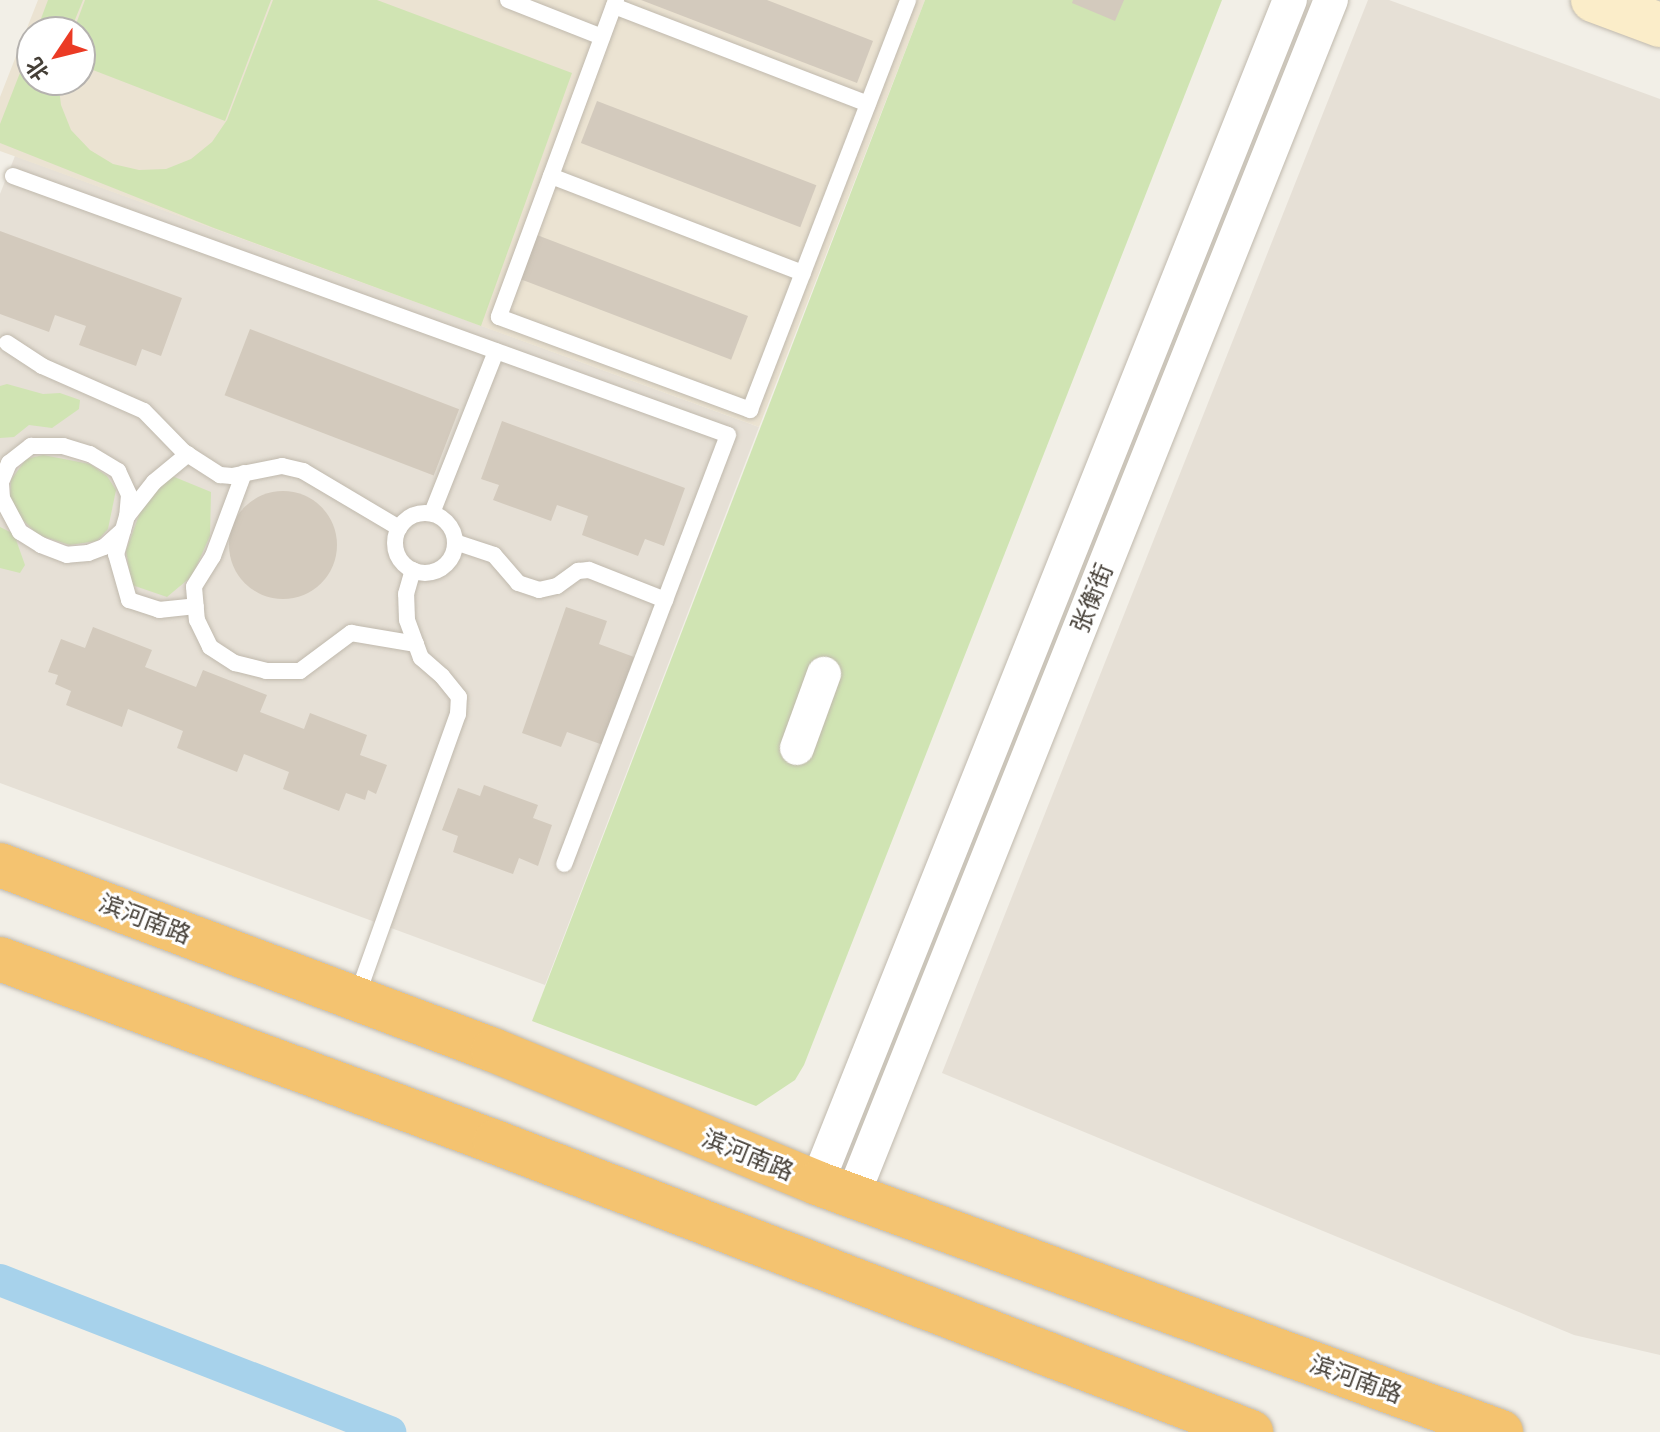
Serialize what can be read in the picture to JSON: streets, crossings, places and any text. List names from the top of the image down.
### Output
{
  "streets": {
    "highway": ["滨河南路"],
    "street": ["张衡街"]
  },
  "crossings": [
    ["张衡街", "滨河南路"]
  ],
  "north": "bottom left"
}
